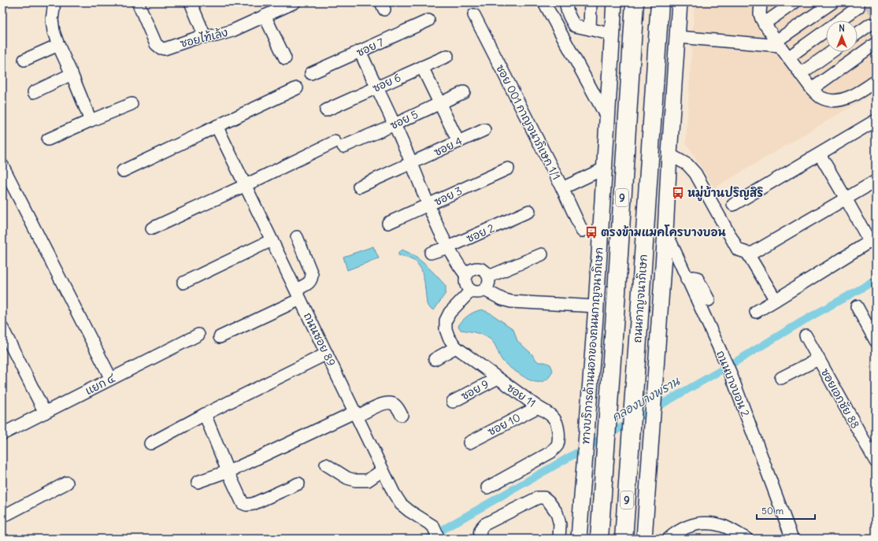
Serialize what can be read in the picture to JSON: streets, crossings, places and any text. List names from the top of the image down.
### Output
{
  "streets": {
    "highway": ["9", "ถนนกาญจนาภิเษก"],
    "main road": ["ทางบริการด้านนอกของถนนกาญจนาภิเษก"],
    "street": [
      "ซอยไท้เล้ง",
      "ซอย 7",
      "ซอย 6",
      "ซอย 5",
      "ซอย 001 กาญจนาภิเษก 1/1",
      "ซอย 4",
      "ซอย 3",
      "ซอย 2",
      "ถนนซอย 89",
      "ถนนบางบอน 2",
      "แยก ๔",
      "ซอย 9",
      "ซอย 11",
      "ซอยเอกชัย 88",
      "ซอย 10"
    ]
  },
  "crossings": [
    ["ซอย 5", "ถนนซอย 89"],
    ["ซอย 001 กาญจนาภิเษก 1/1", "ทางบริการด้านนอกของถนนกาญจนาภิเษก"],
    ["ซอย 9", "ซอย 11"],
    ["ซอย 11", "ซอย 10"]
  ],
  "water": ["คลองบางพราน"],
  "places": {
    "bus stop": ["หมู่บ้านปริญสิริ", "ตรงข้ามแมคโครบางบอน"]
  },
  "scale_bar": "50 m",
  "north": "top"
}
